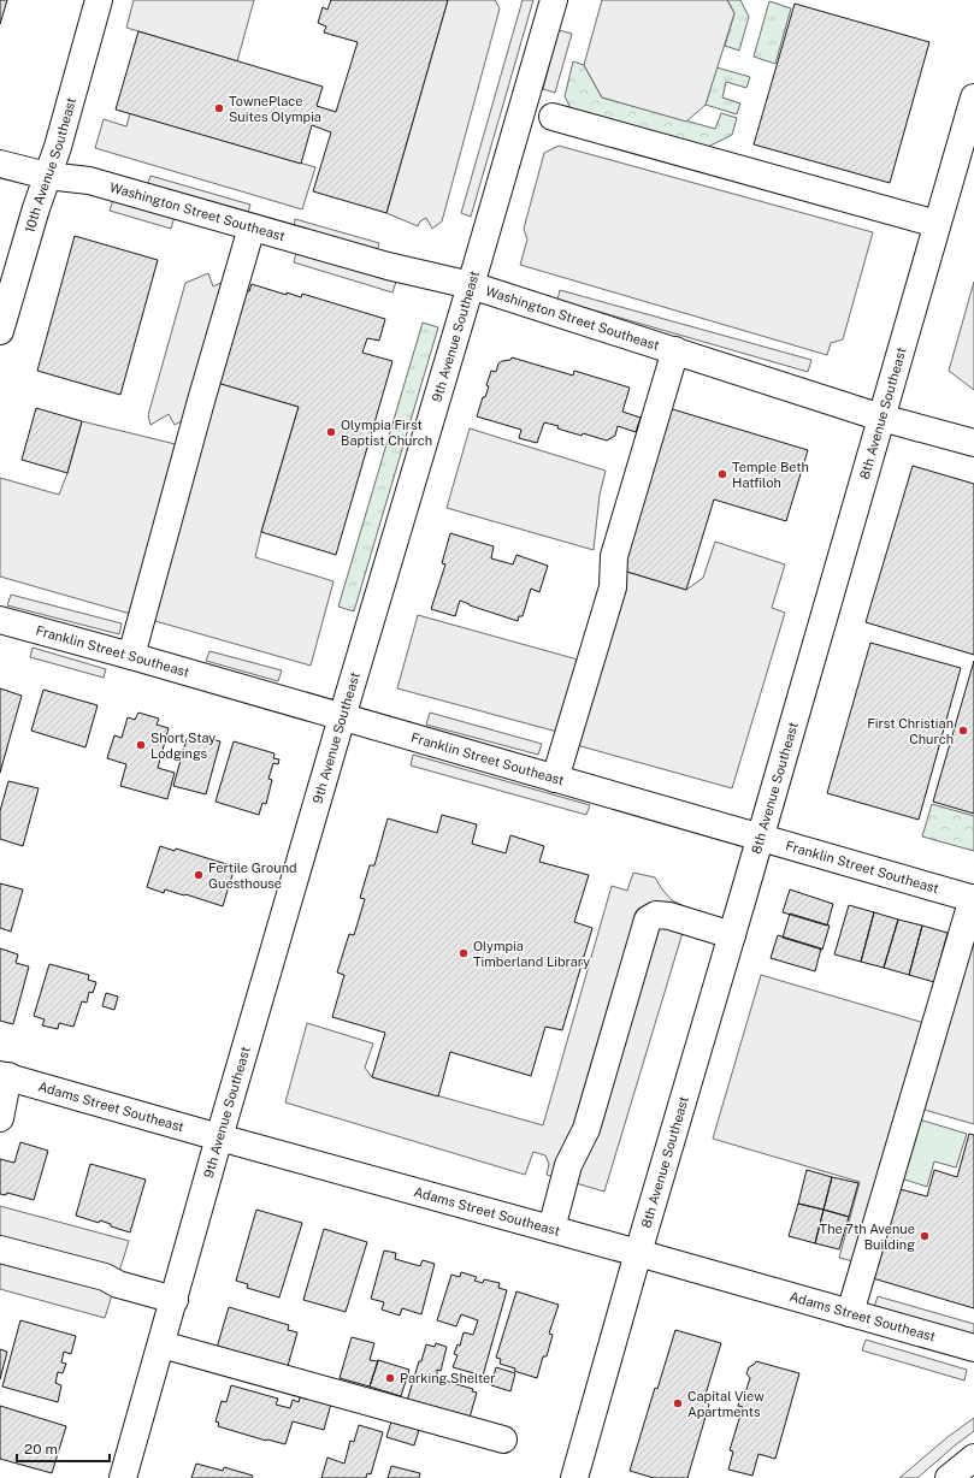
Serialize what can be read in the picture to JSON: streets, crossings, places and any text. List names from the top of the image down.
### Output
{
  "streets": {
    "street": [
      "10th Avenue Southeast",
      "Washington Street Southeast",
      "9th Avenue Southeast",
      "8th Avenue Southeast",
      "Franklin Street Southeast",
      "Adams Street Southeast"
    ]
  },
  "crossings": [
    ["10th Avenue Southeast", "Washington Street Southeast"],
    ["Washington Street Southeast", "9th Avenue Southeast"],
    ["Washington Street Southeast", "8th Avenue Southeast"],
    ["9th Avenue Southeast", "Franklin Street Southeast"],
    ["9th Avenue Southeast", "Adams Street Southeast"],
    ["8th Avenue Southeast", "Franklin Street Southeast"],
    ["8th Avenue Southeast", "Adams Street Southeast"]
  ],
  "places": [
    "TownePlace Suites Olympia",
    "Olympia First Baptist Church",
    "Temple Beth Hatfiloh",
    "First Christian Church",
    "Short Stay Lodgings",
    "Fertile Ground Guesthouse",
    "Olympia Timberland Library",
    "The 7th Avenue Building",
    "Parking Shelter",
    "Capital View Apartments"
  ],
  "scale_bar": "20 m"
}
